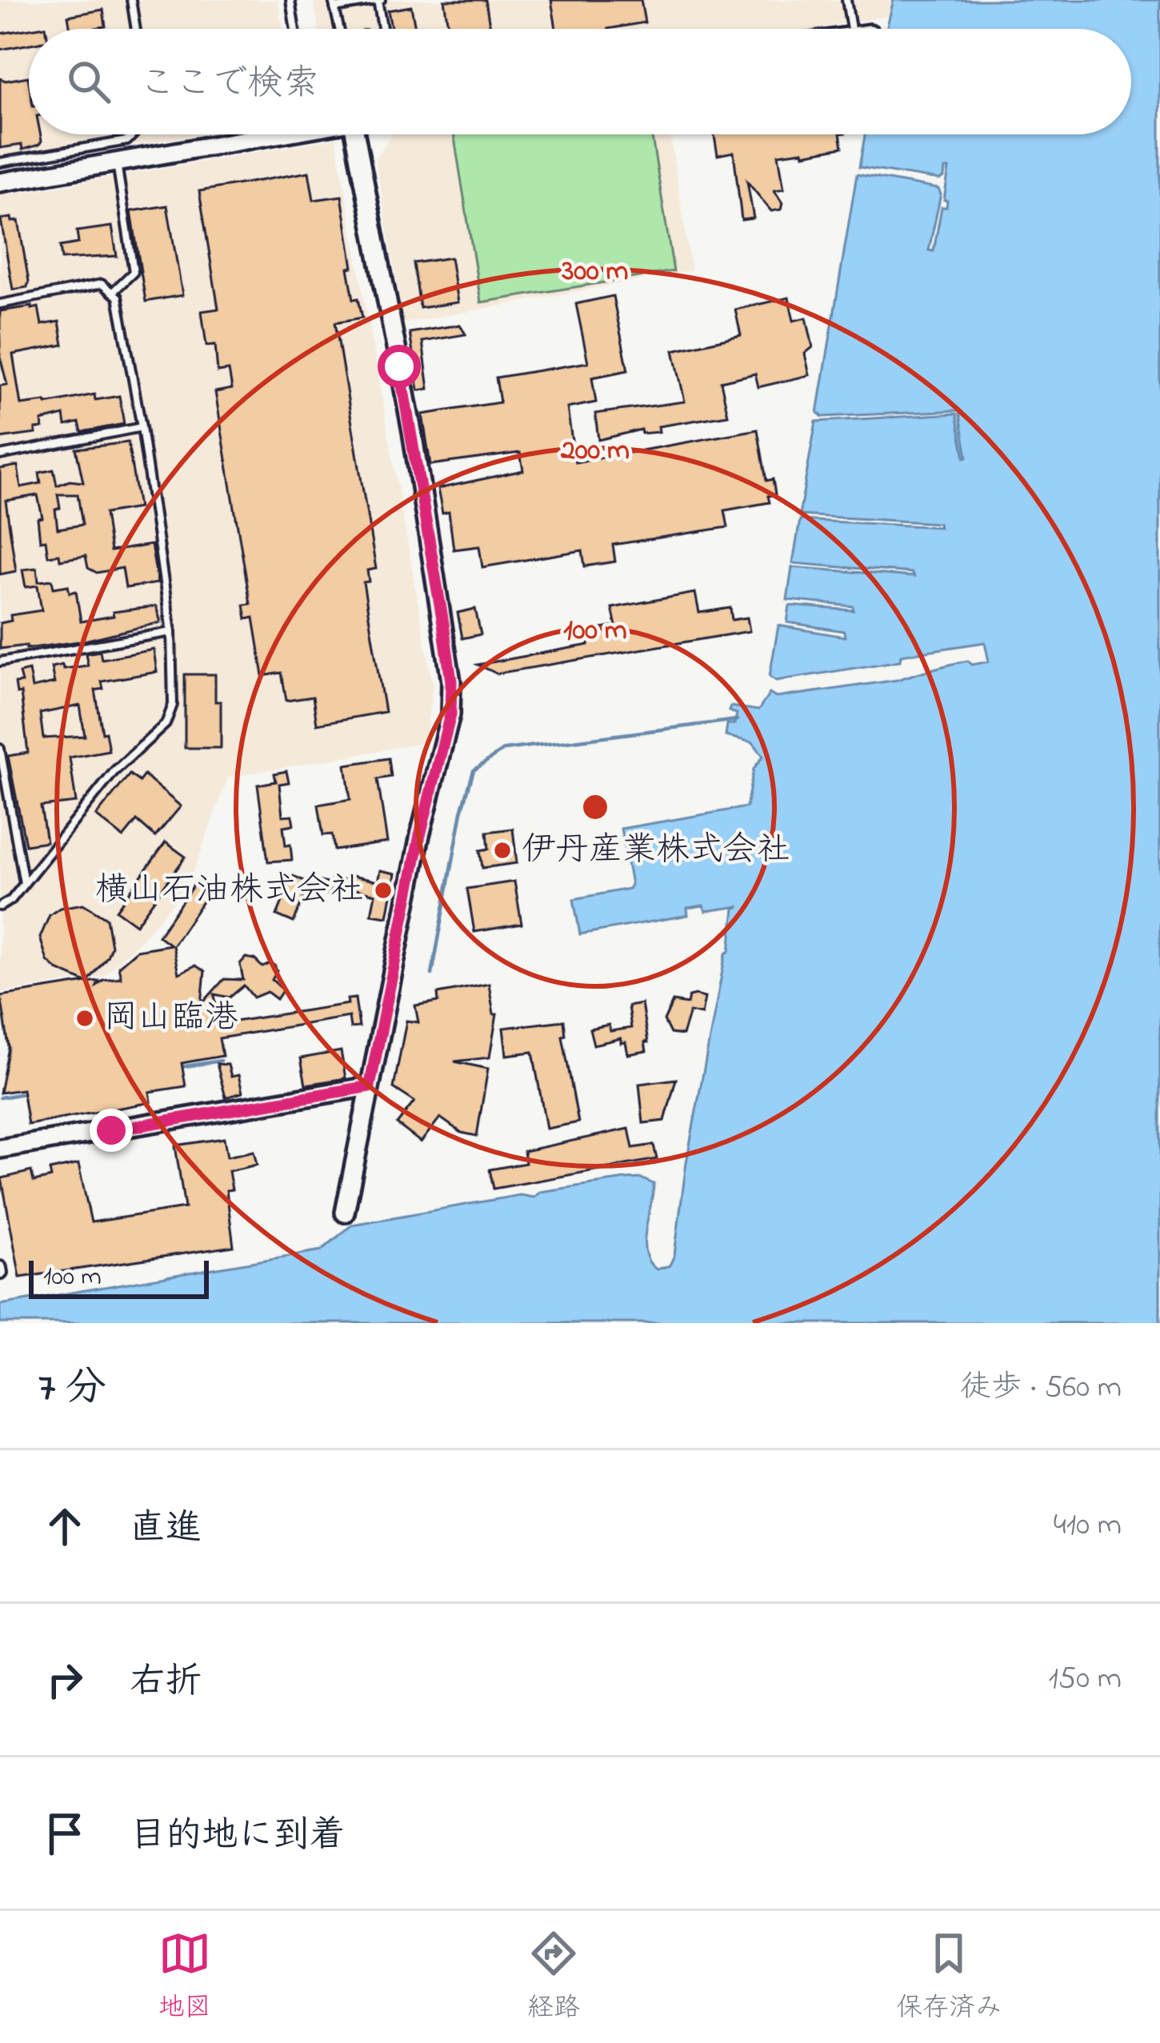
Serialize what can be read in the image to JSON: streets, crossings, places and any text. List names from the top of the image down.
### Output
{
  "places": ["伊丹産業株式会社", "横山石油株式会社", "岡山臨港"],
  "scale_bar": "100 m",
  "page": {
    "search": "ここで検索",
    "scale": "100 m",
    "heading": ["7 分", "徒歩 · 560 m"],
    "list": [
      ["直進", "410 m"],
      ["右折", "150 m"],
      "目的地に到着"
    ],
    "nav": ["地図", "経路", "保存済み"]
  },
  "rings": ["300 m", "200 m", "100 m"]
}
